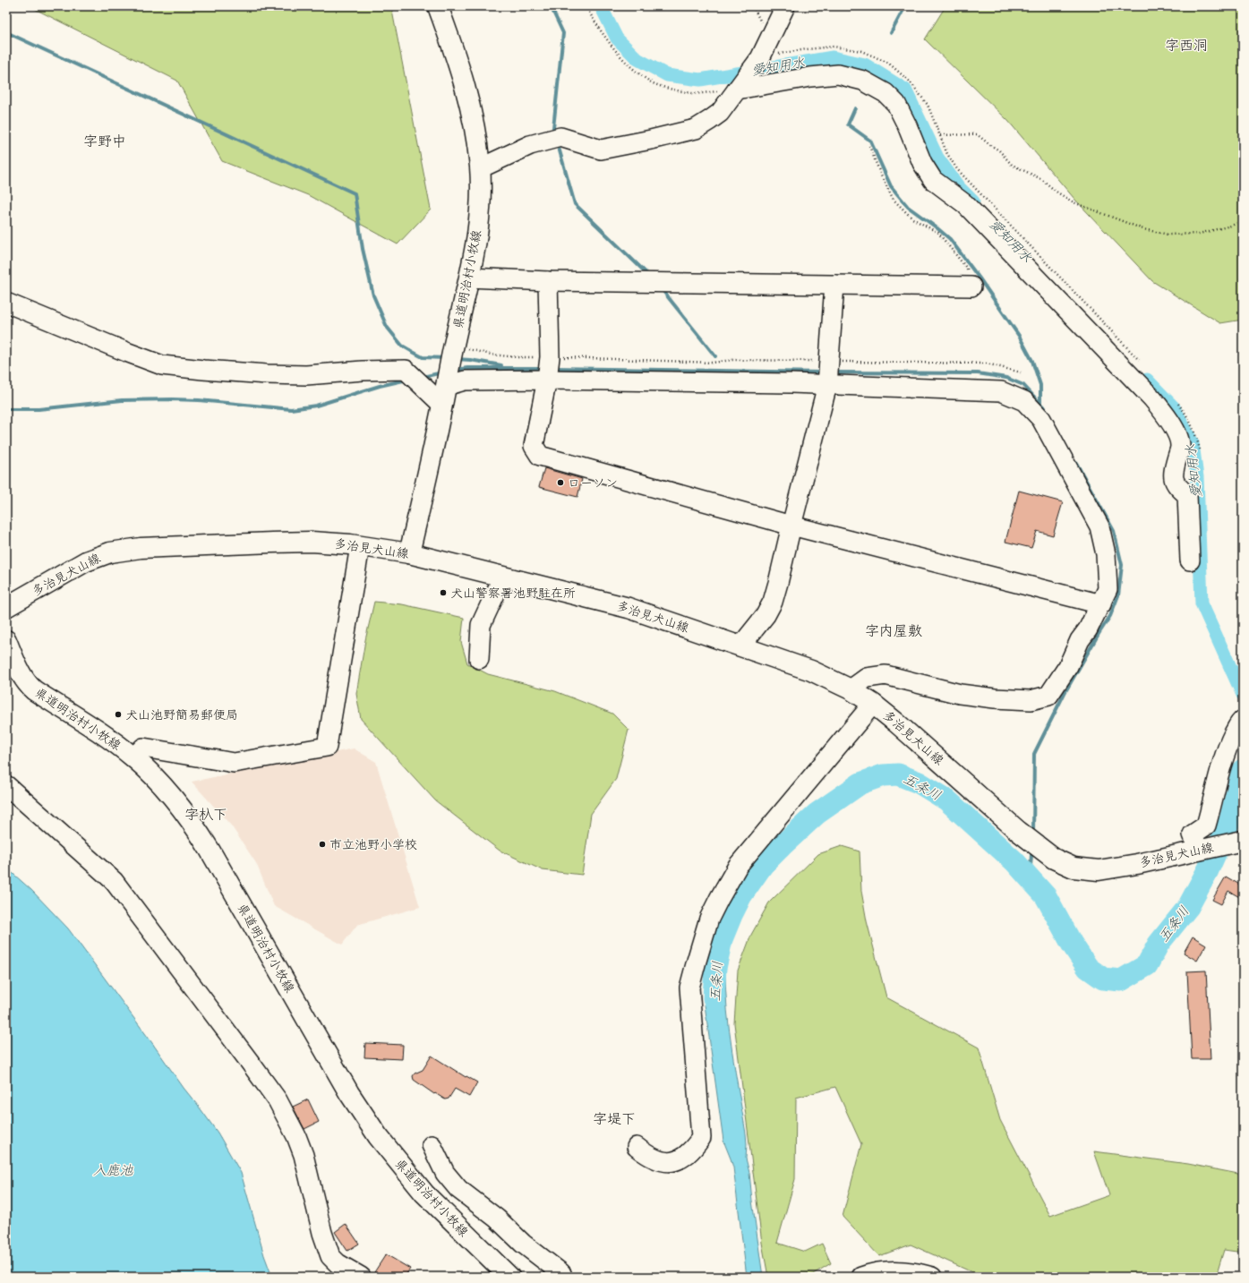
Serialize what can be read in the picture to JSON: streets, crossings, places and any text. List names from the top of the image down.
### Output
{
  "streets": {
    "main road": ["県道明治村小牧線", "多治見犬山線"]
  },
  "crossings": [
    ["県道明治村小牧線", "多治見犬山線"]
  ],
  "districts": [
    "字西洞",
    "字野中",
    "字内屋敷",
    "字杁下",
    "字堤下"
  ],
  "water": ["愛知用水", "五条川", "入鹿池"],
  "places": [
    "ローソン",
    "犬山警察署池野駐在所",
    "犬山池野簡易郵便局",
    "市立池野小学校"
  ]
}
